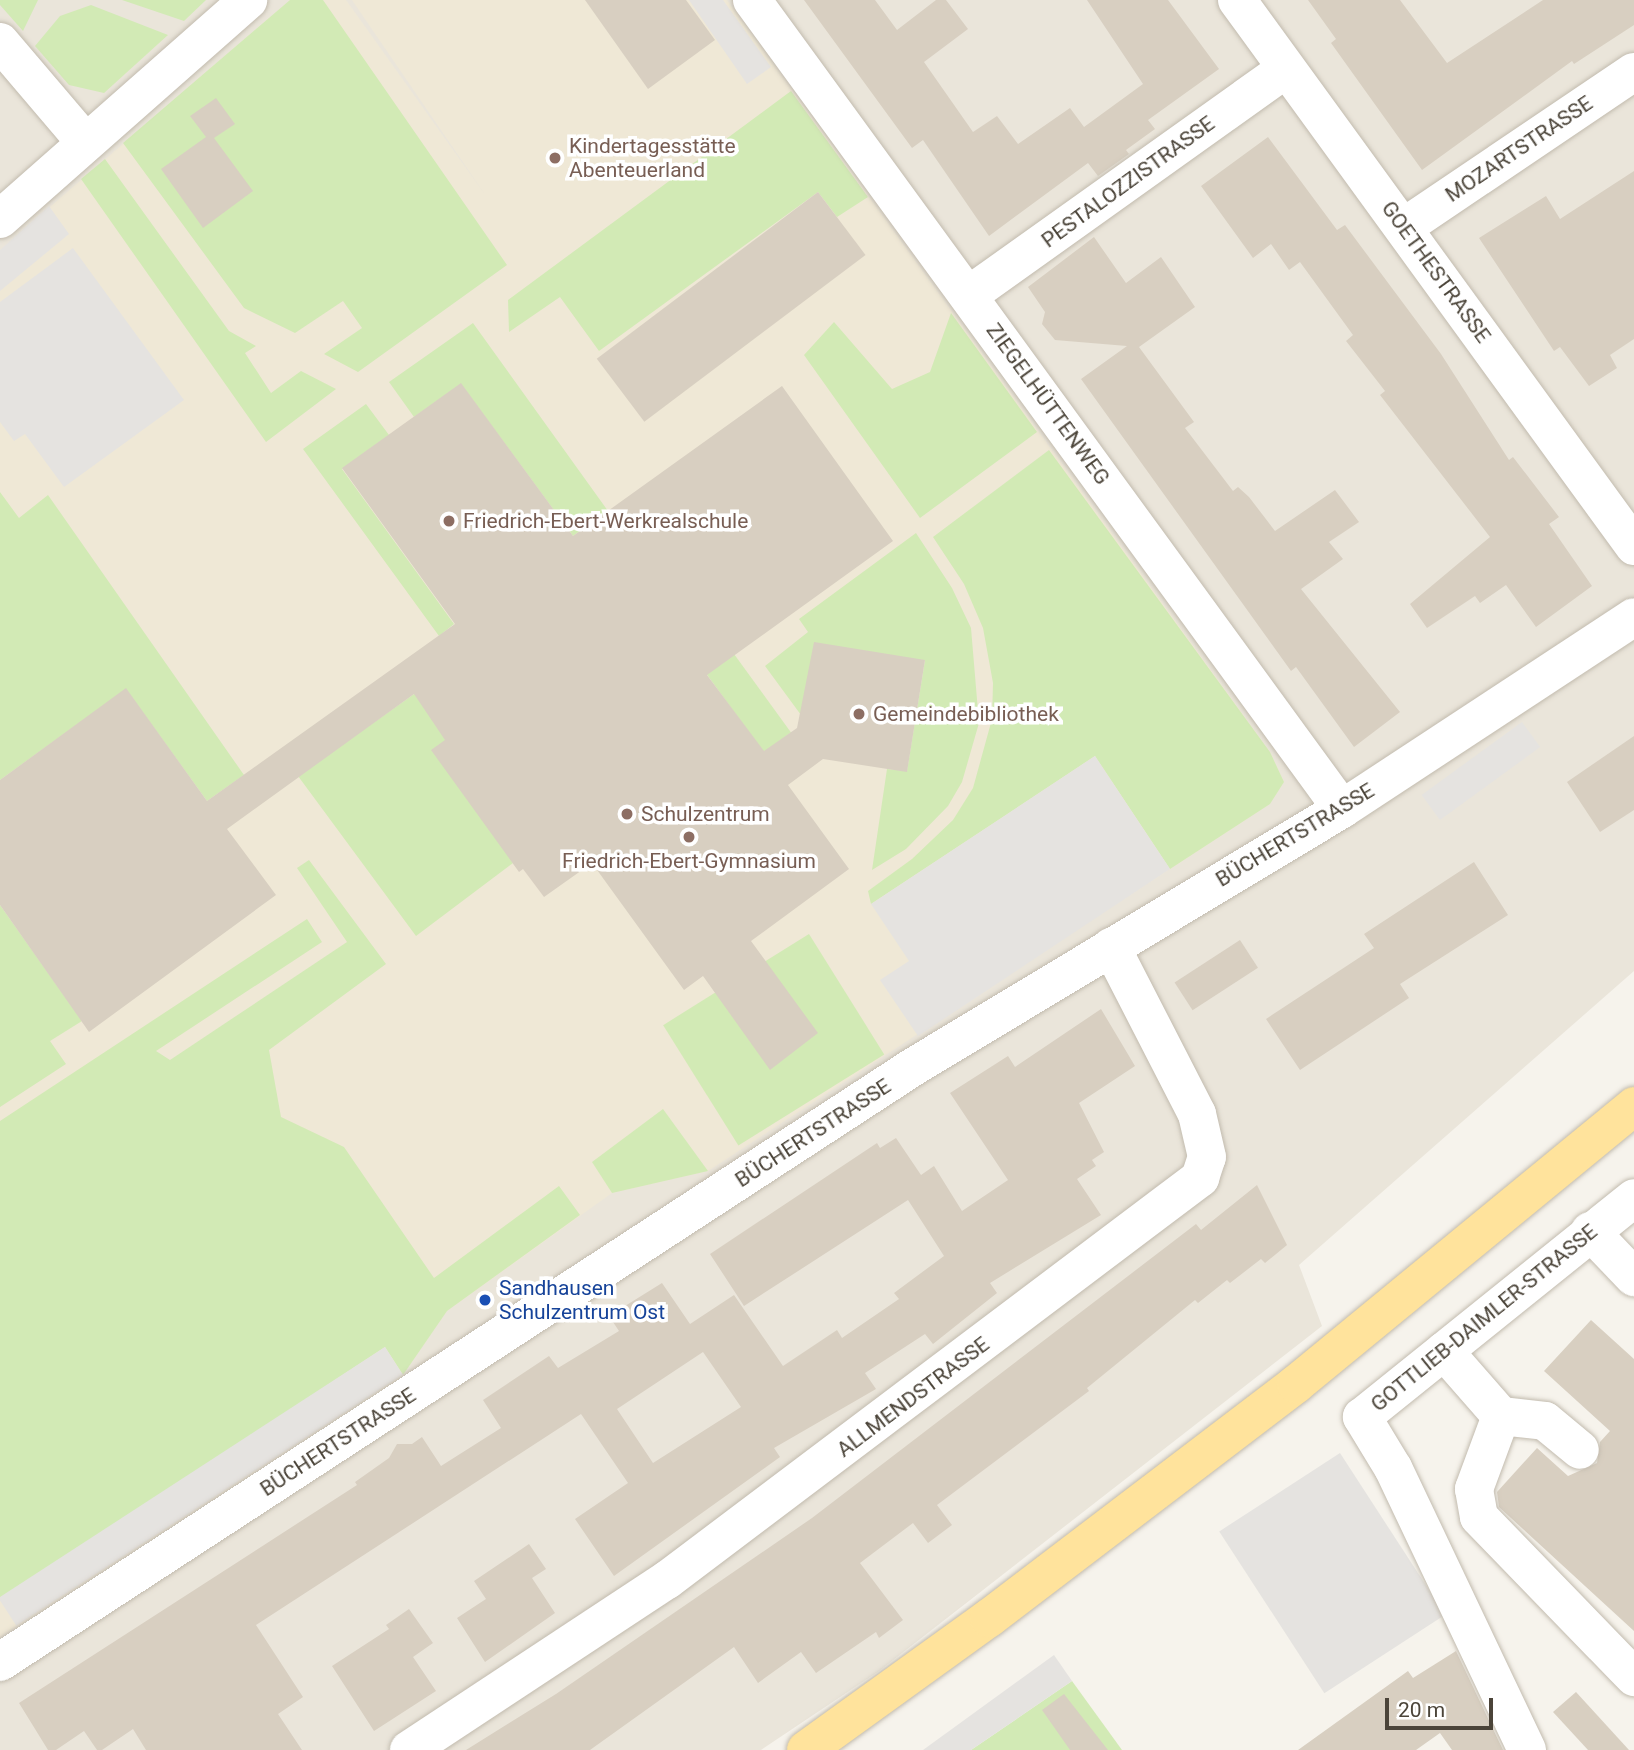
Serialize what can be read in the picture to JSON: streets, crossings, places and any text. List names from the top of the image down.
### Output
{
  "streets": {
    "street": [
      "MOZARTSTRASSE",
      "PESTALOZZISTRASSE",
      "GOETHESTRASSE",
      "ZIEGELHÜTTENWEG",
      "BÜCHERTSTRASSE",
      "GOTTLIEB-DAIMLER-STRASSE",
      "ALLMENDSTRASSE"
    ]
  },
  "crossings": [
    ["MOZARTSTRASSE", "GOETHESTRASSE"],
    ["PESTALOZZISTRASSE", "GOETHESTRASSE"],
    ["PESTALOZZISTRASSE", "ZIEGELHÜTTENWEG"],
    ["ZIEGELHÜTTENWEG", "BÜCHERTSTRASSE"],
    ["BÜCHERTSTRASSE", "ALLMENDSTRASSE"]
  ],
  "places": [
    "Kindertagesstätte Abenteuerland",
    "Friedrich-Ebert-Werkrealschule",
    "Gemeindebibliothek",
    "Schulzentrum",
    "Friedrich-Ebert-Gymnasium",
    "Sandhausen Schulzentrum Ost"
  ],
  "scale_bar": "20 m"
}
